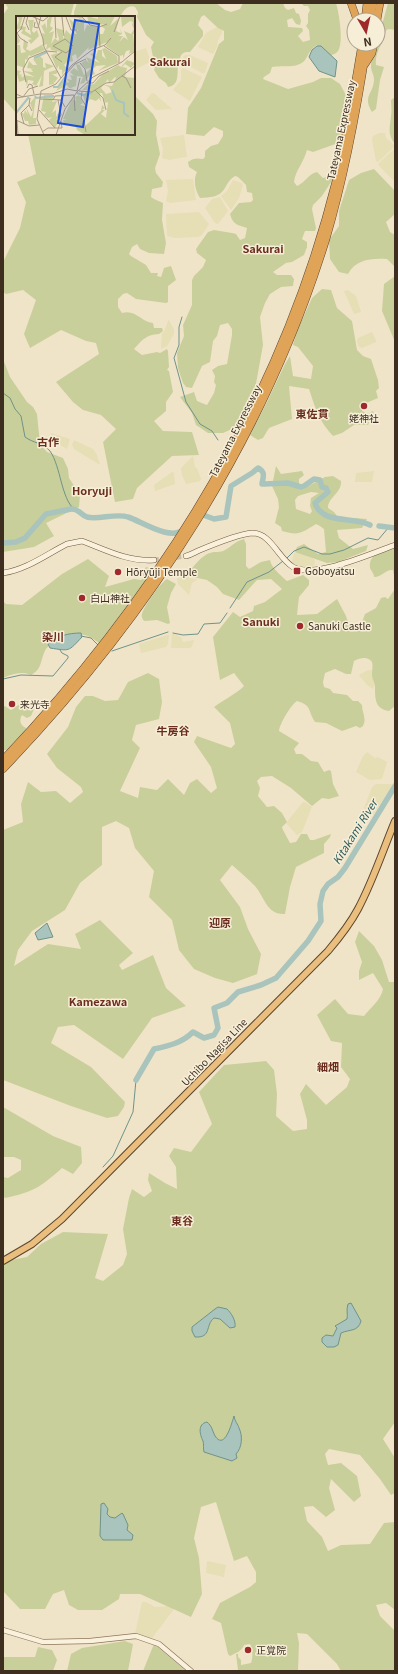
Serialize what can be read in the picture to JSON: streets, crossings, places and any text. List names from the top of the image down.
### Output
{
  "streets": {
    "highway": ["Tateyama Expressway", "Uchibo Nagisa Line"]
  },
  "districts": [
    "Sakurai",
    "Sakurai",
    "東佐貫",
    "古作",
    "Horyuji",
    "Sanuki",
    "染川",
    "牛房谷",
    "迎原",
    "Kamezawa",
    "細畑",
    "東谷"
  ],
  "water": ["Kitakami River"],
  "places": {
    "other": [
      "姥神社",
      "Hōryūji Temple",
      "白山神社",
      "Sanuki Castle",
      "来光寺",
      "正覚院"
    ],
    "transit": ["Goboyatsu"]
  },
  "north": "bottom"
}
